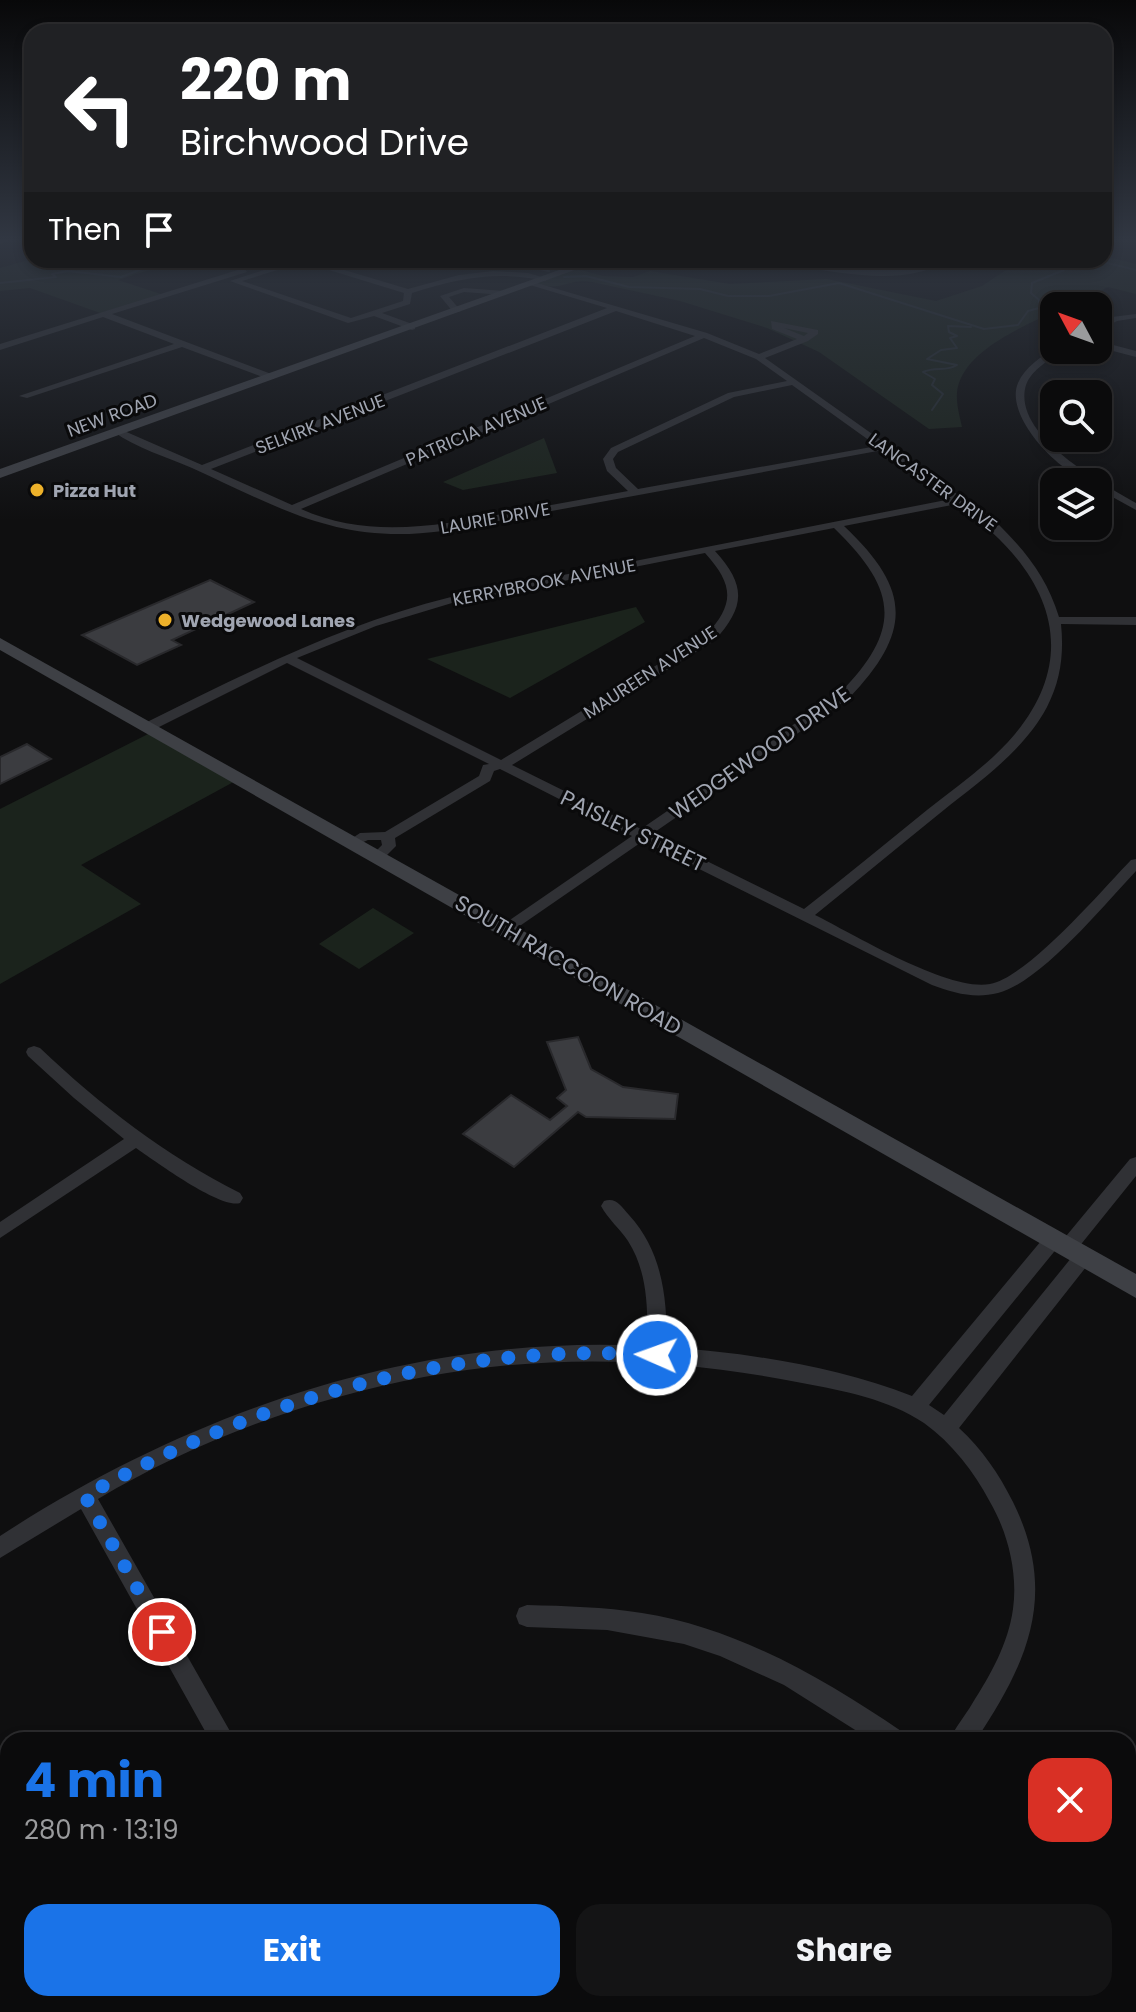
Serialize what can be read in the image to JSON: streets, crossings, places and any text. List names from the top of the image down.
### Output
{
  "streets": {
    "street": [
      "NEW ROAD",
      "SELKIRK AVENUE",
      "PATRICIA AVENUE",
      "LANCASTER DRIVE",
      "LAURIE DRIVE",
      "KERRYBROOK AVENUE",
      "MAUREEN AVENUE",
      "WEDGEWOOD DRIVE",
      "PAISLEY STREET",
      "SOUTH RACCOON ROAD"
    ]
  },
  "crossings": [
    ["NEW ROAD", "LAURIE DRIVE"],
    ["SELKIRK AVENUE", "LAURIE DRIVE"],
    ["PATRICIA AVENUE", "LANCASTER DRIVE"],
    ["PATRICIA AVENUE", "LAURIE DRIVE"],
    ["LANCASTER DRIVE", "LAURIE DRIVE"],
    ["LANCASTER DRIVE", "KERRYBROOK AVENUE"],
    ["LANCASTER DRIVE", "PAISLEY STREET"],
    ["KERRYBROOK AVENUE", "MAUREEN AVENUE"],
    ["KERRYBROOK AVENUE", "WEDGEWOOD DRIVE"],
    ["KERRYBROOK AVENUE", "PAISLEY STREET"],
    ["KERRYBROOK AVENUE", "SOUTH RACCOON ROAD"],
    ["MAUREEN AVENUE", "PAISLEY STREET"],
    ["WEDGEWOOD DRIVE", "PAISLEY STREET"],
    ["WEDGEWOOD DRIVE", "SOUTH RACCOON ROAD"]
  ],
  "places": ["Pizza Hut", "Wedgewood Lanes"],
  "north": "top left",
  "page": {
    "turn": ["220 m", "Birchwood Drive"],
    "then": "Then",
    "heading": ["4 min", "280 m · 13:19"],
    "buttons": ["Exit", "Share"]
  }
}
